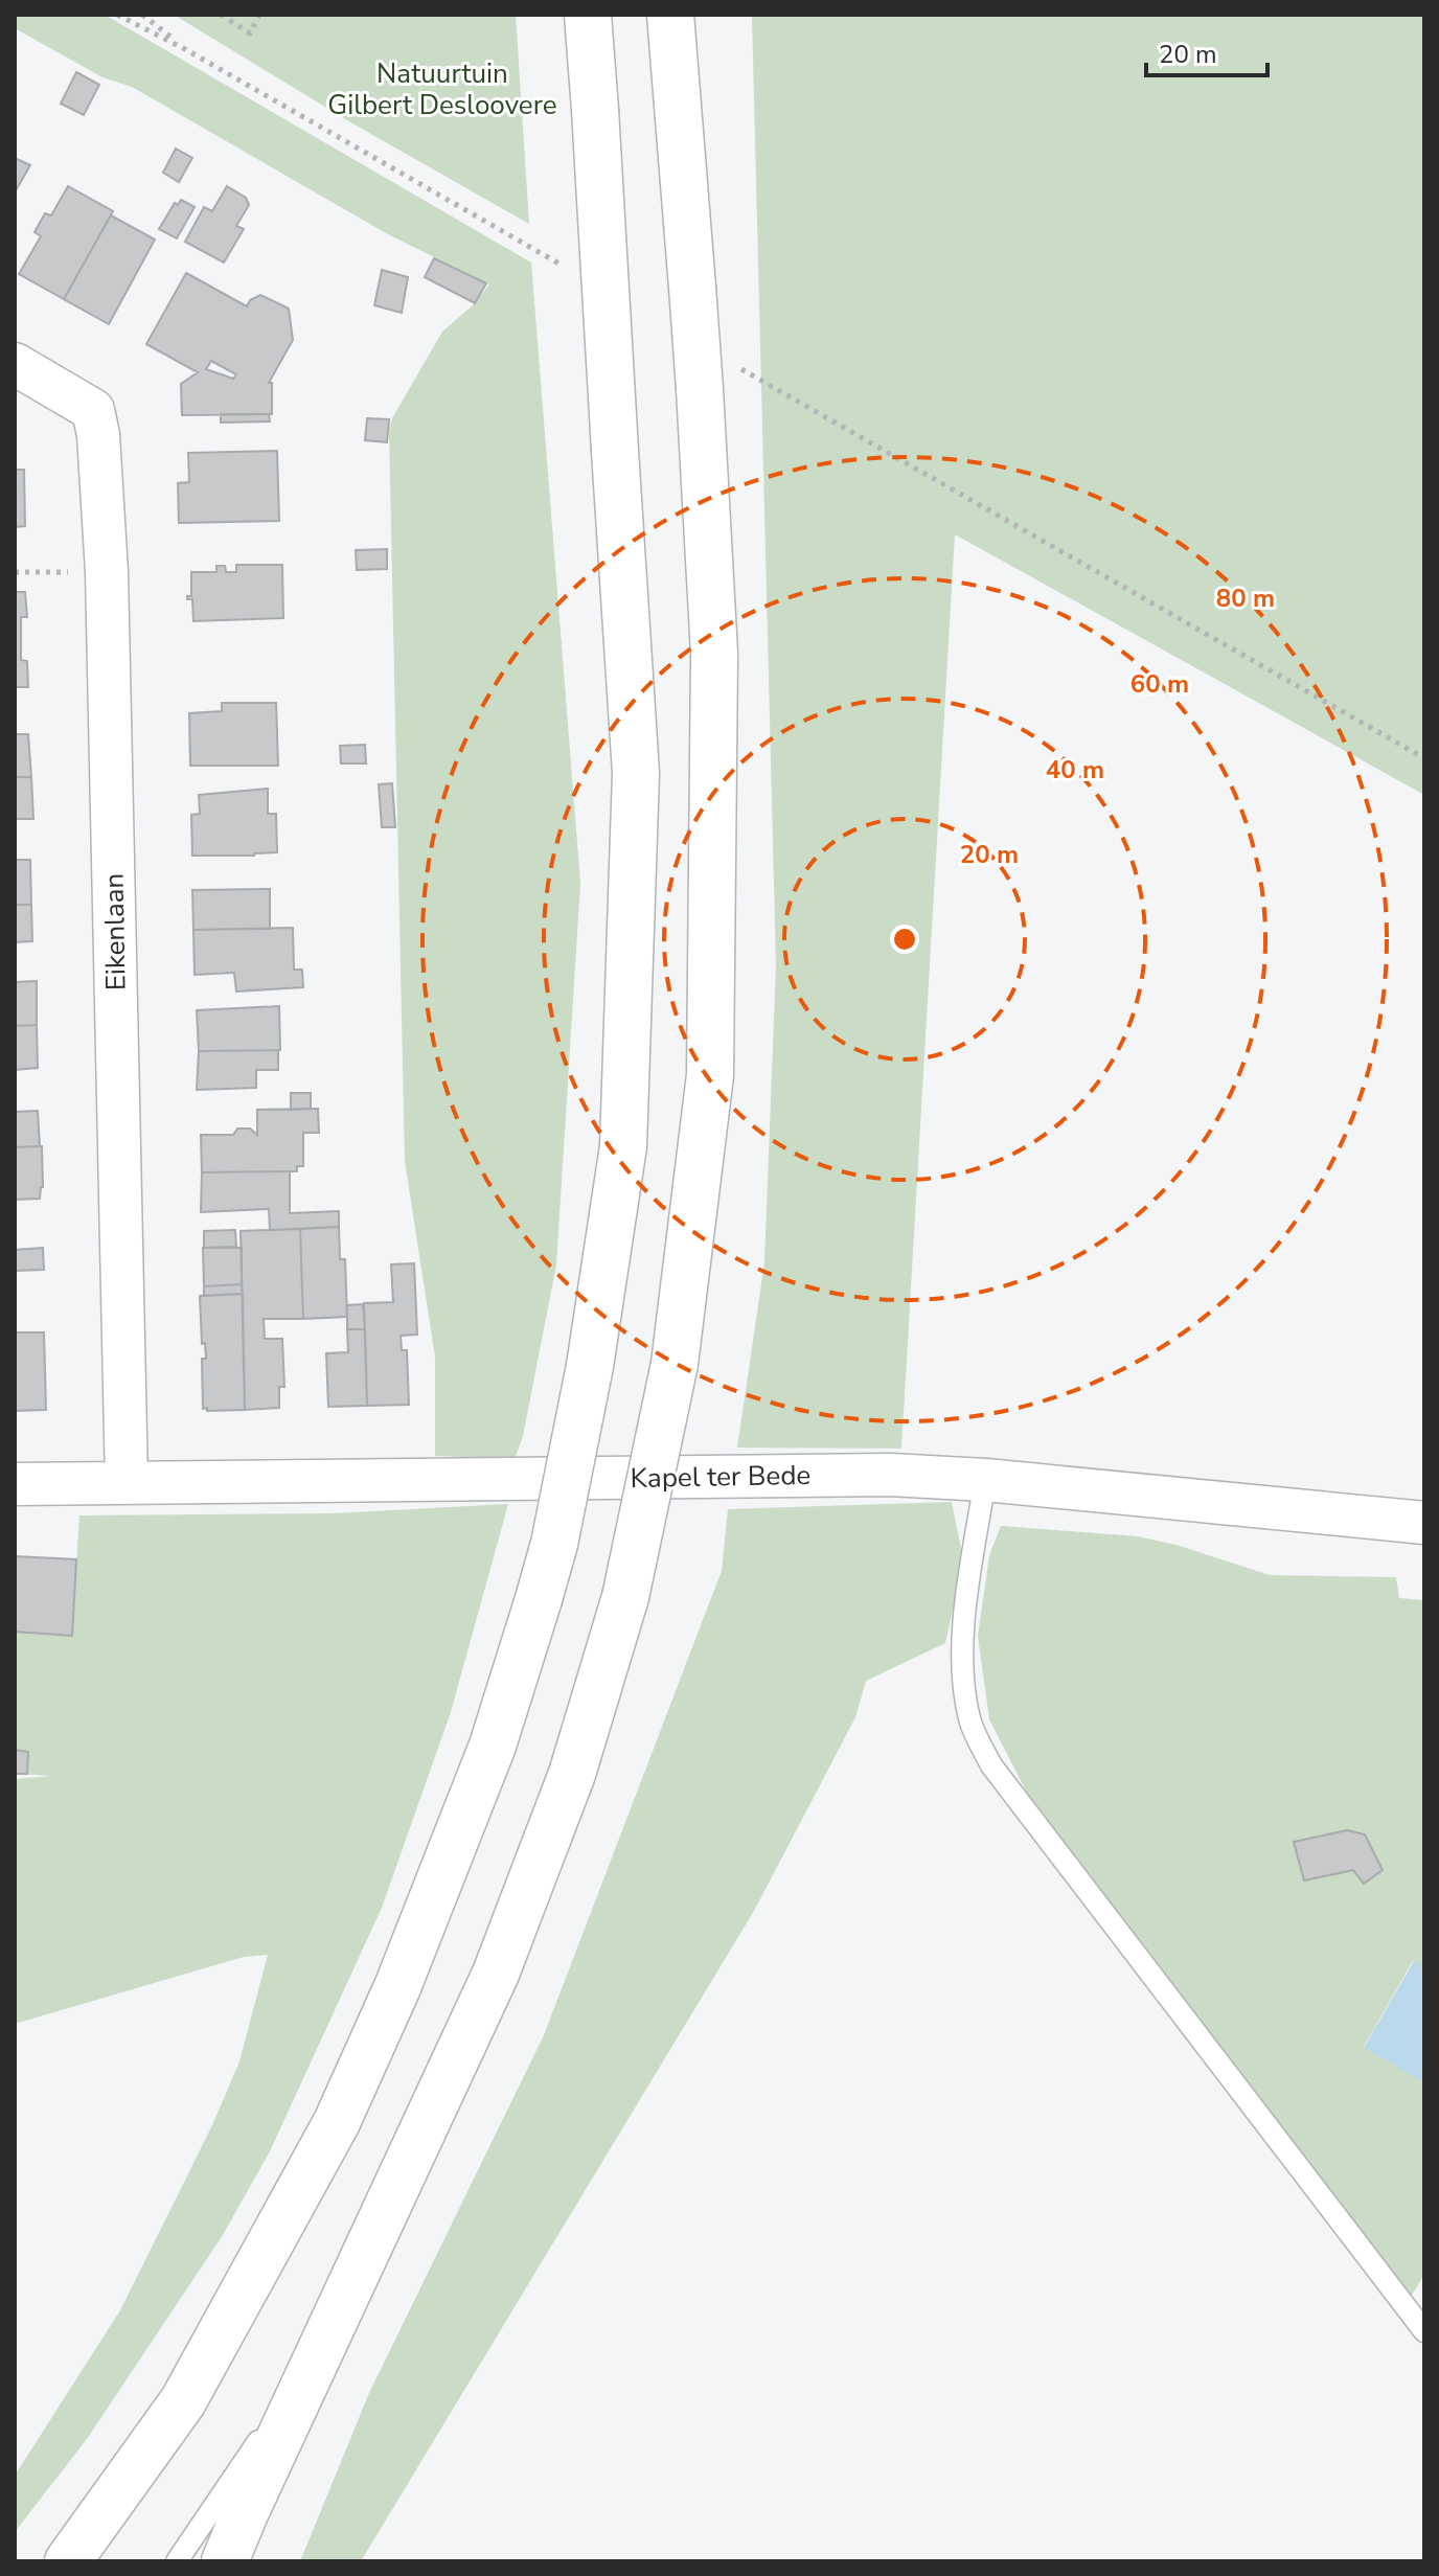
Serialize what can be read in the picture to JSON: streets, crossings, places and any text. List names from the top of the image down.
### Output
{
  "streets": {
    "street": ["Eikenlaan", "Kapel ter Bede"]
  },
  "crossings": [
    ["Eikenlaan", "Kapel ter Bede"]
  ],
  "parks": ["Natuurtuin Gilbert Desloovere"],
  "scale_bar": "20 m",
  "rings": [
    "80 m",
    "60 m",
    "40 m",
    "20 m"
  ]
}
